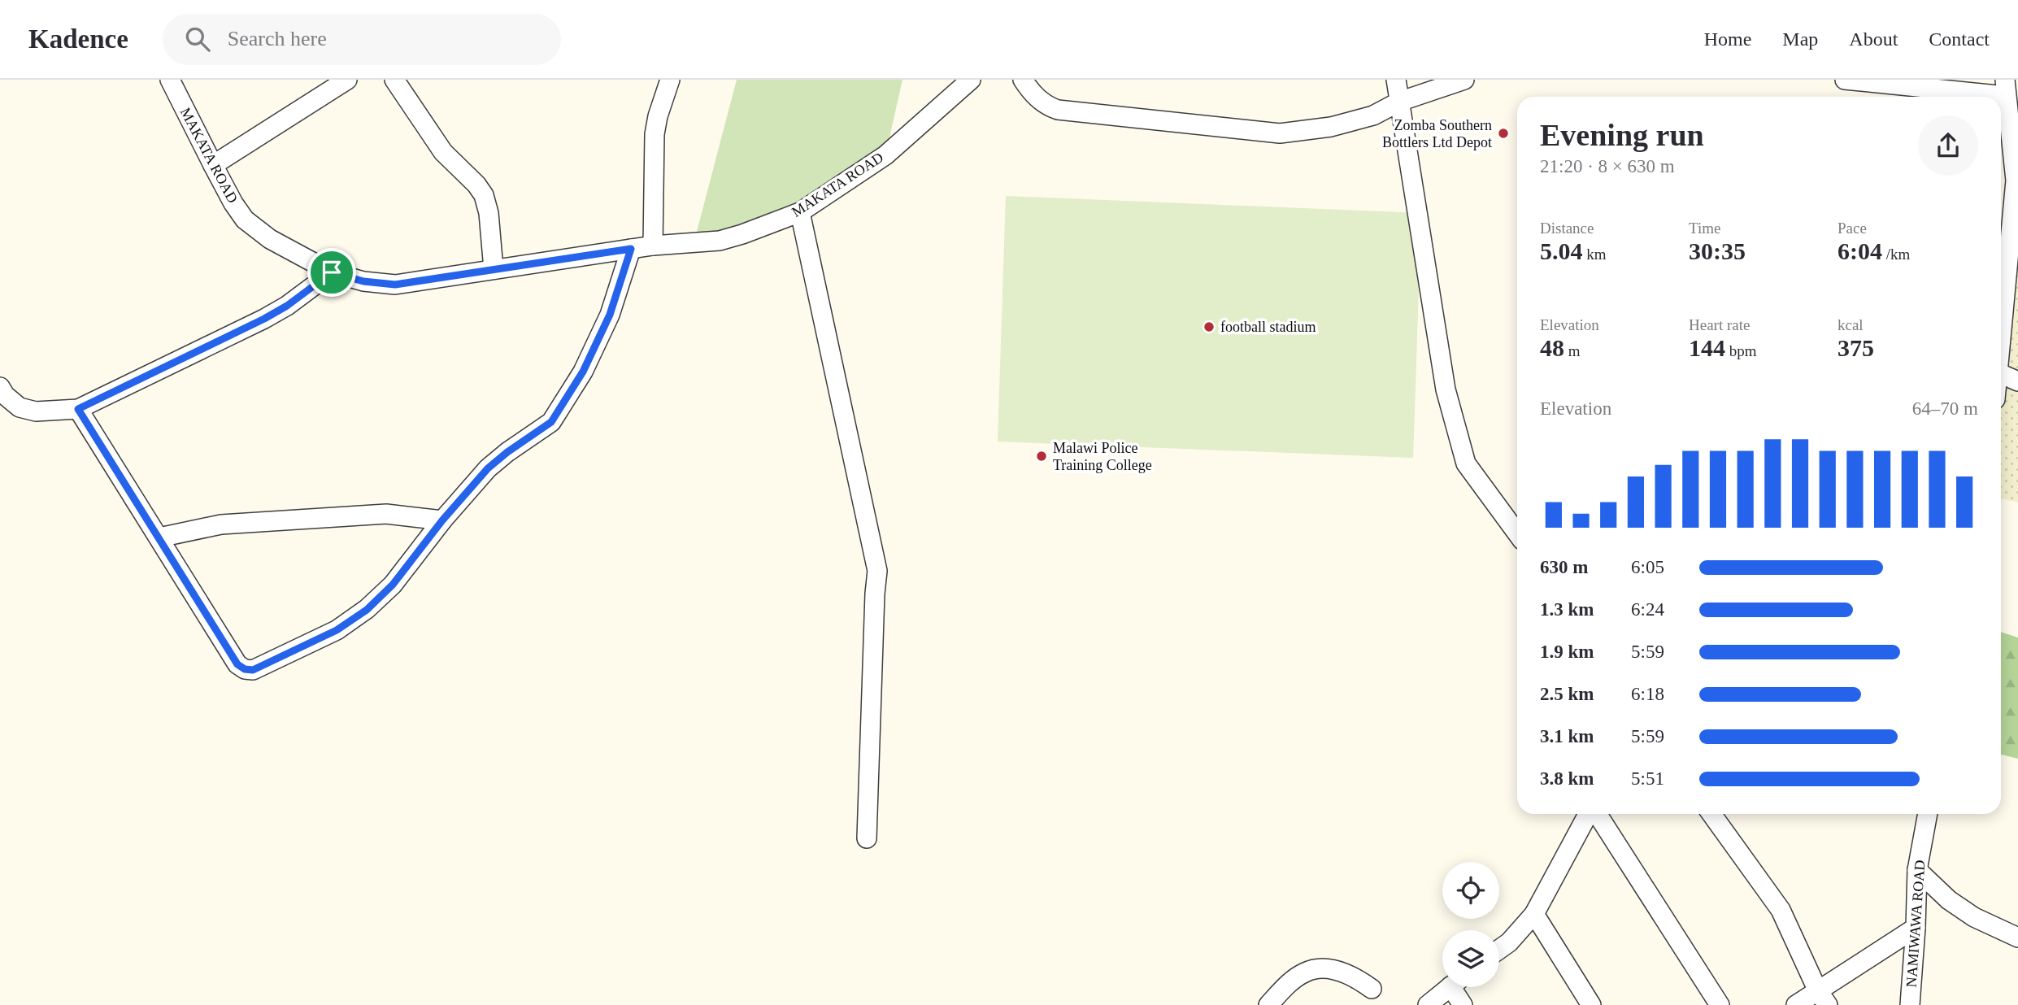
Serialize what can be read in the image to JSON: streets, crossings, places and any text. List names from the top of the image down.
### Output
{
  "streets": {
    "street": ["MAKATA ROAD", "NAMIWAWA ROAD"]
  },
  "places": ["Zomba Southern Bottlers Ltd Depot", "football stadium", "Malawi Police Training College"],
  "page": {
    "header": "Kadence",
    "search": "Search here",
    "nav": [
      "Home",
      "Map",
      "About",
      "Contact"
    ],
    "heading": ["Evening run", "21:20 · 8 × 630 m"],
    "stats": [
      ["Distance", "5.04 km"],
      ["Time", "30:35"],
      ["Pace", "6:04 /km"],
      ["Elevation", "48 m"],
      ["Heart rate", "144 bpm"],
      ["kcal", "375"]
    ],
    "chart": ["Elevation", "64–70 m"],
    "list": [
      {
        "name": "630 m",
        "note": "6:05"
      },
      {
        "name": "1.3 km",
        "note": "6:24"
      },
      {
        "name": "1.9 km",
        "note": "5:59"
      },
      {
        "name": "2.5 km",
        "note": "6:18"
      },
      {
        "name": "3.1 km",
        "note": "5:59"
      },
      {
        "name": "3.8 km",
        "note": "5:51"
      }
    ]
  }
}
